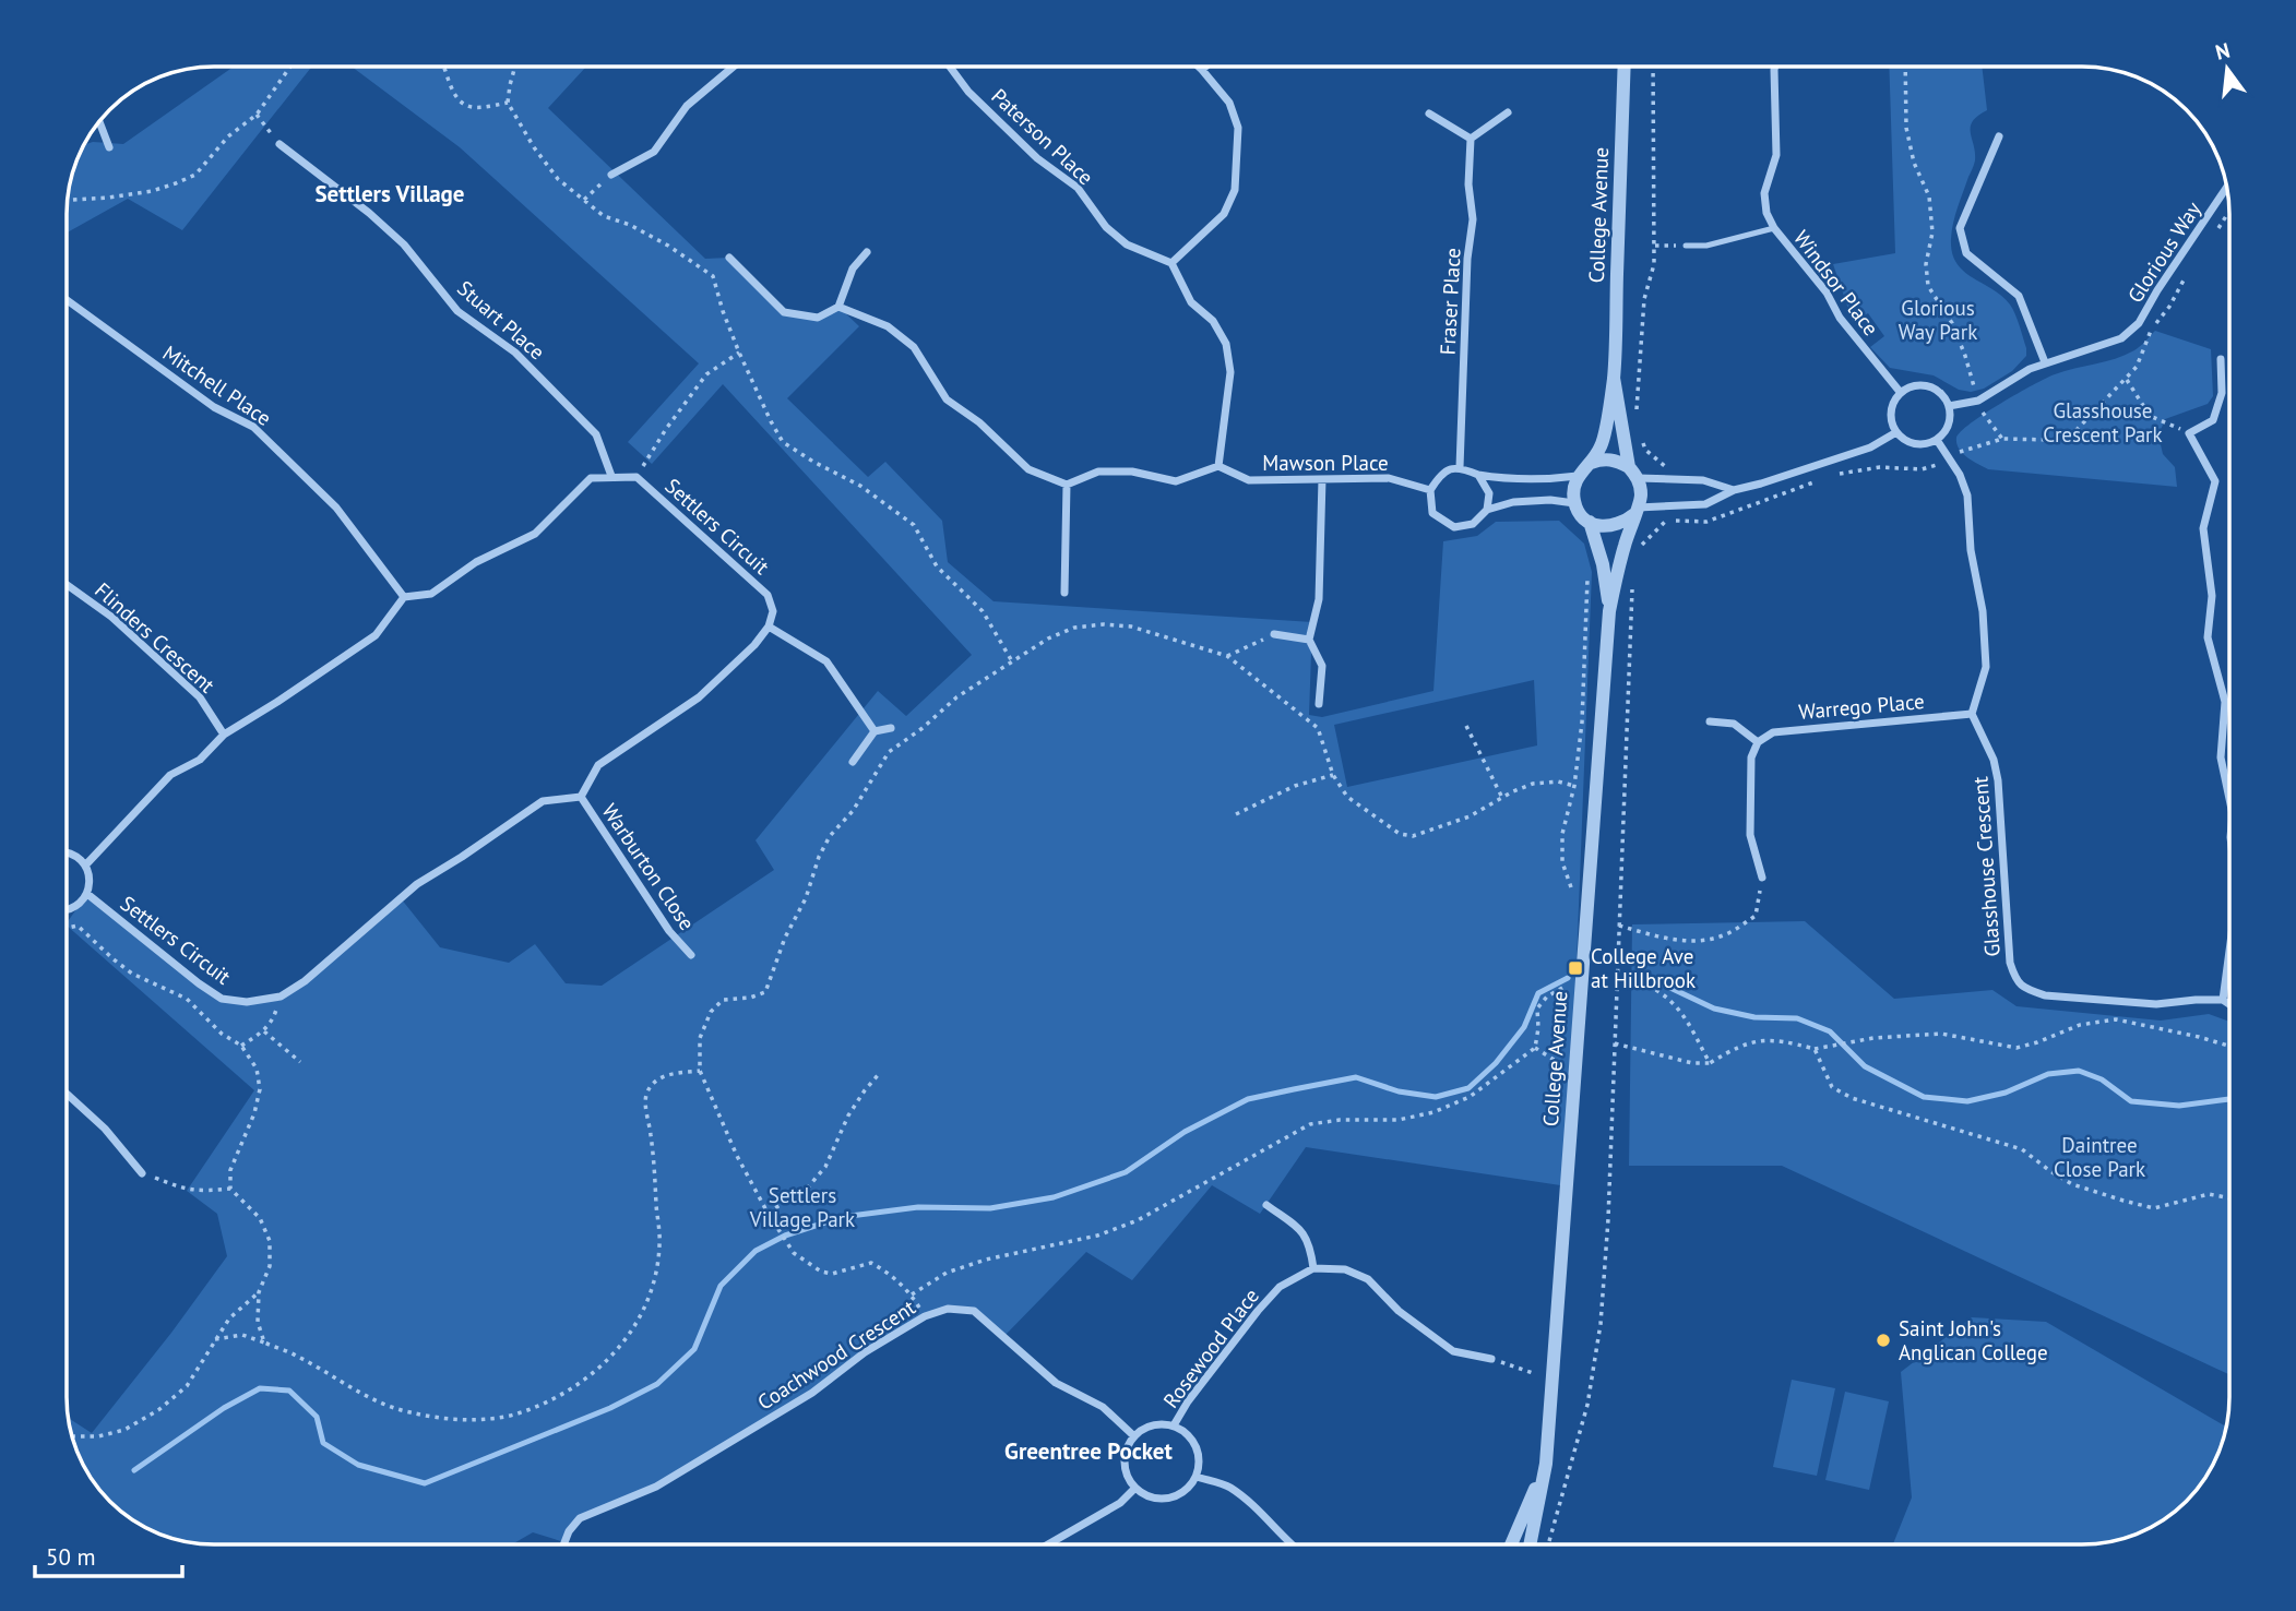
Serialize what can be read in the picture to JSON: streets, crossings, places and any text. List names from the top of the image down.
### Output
{
  "streets": {
    "street": [
      "Paterson Place",
      "College Avenue",
      "Glorious Way",
      "Windsor Place",
      "Fraser Place",
      "Stuart Place",
      "Mitchell Place",
      "Mawson Place",
      "Settlers Circuit",
      "Flinders Crescent",
      "Warrego Place",
      "Warburton Close",
      "Glasshouse Crescent",
      "Rosewood Place",
      "Coachwood Crescent"
    ]
  },
  "crossings": [
    ["Glorious Way", "Windsor Place"],
    ["Fraser Place", "Mawson Place"],
    ["Stuart Place", "Settlers Circuit"],
    ["Mitchell Place", "Settlers Circuit"],
    ["Settlers Circuit", "Warburton Close"],
    ["Warrego Place", "Glasshouse Crescent"],
    ["Rosewood Place", "Coachwood Crescent"]
  ],
  "districts": ["Settlers Village", "Greentree Pocket"],
  "parks": [
    "Glorious Way Park",
    "Glasshouse Crescent Park",
    "Daintree Close Park",
    "Settlers Village Park"
  ],
  "places": {
    "transit": ["College Ave at Hillbrook"],
    "other": ["Saint John's Anglican College"]
  },
  "scale_bar": "50 m",
  "north": "top"
}
